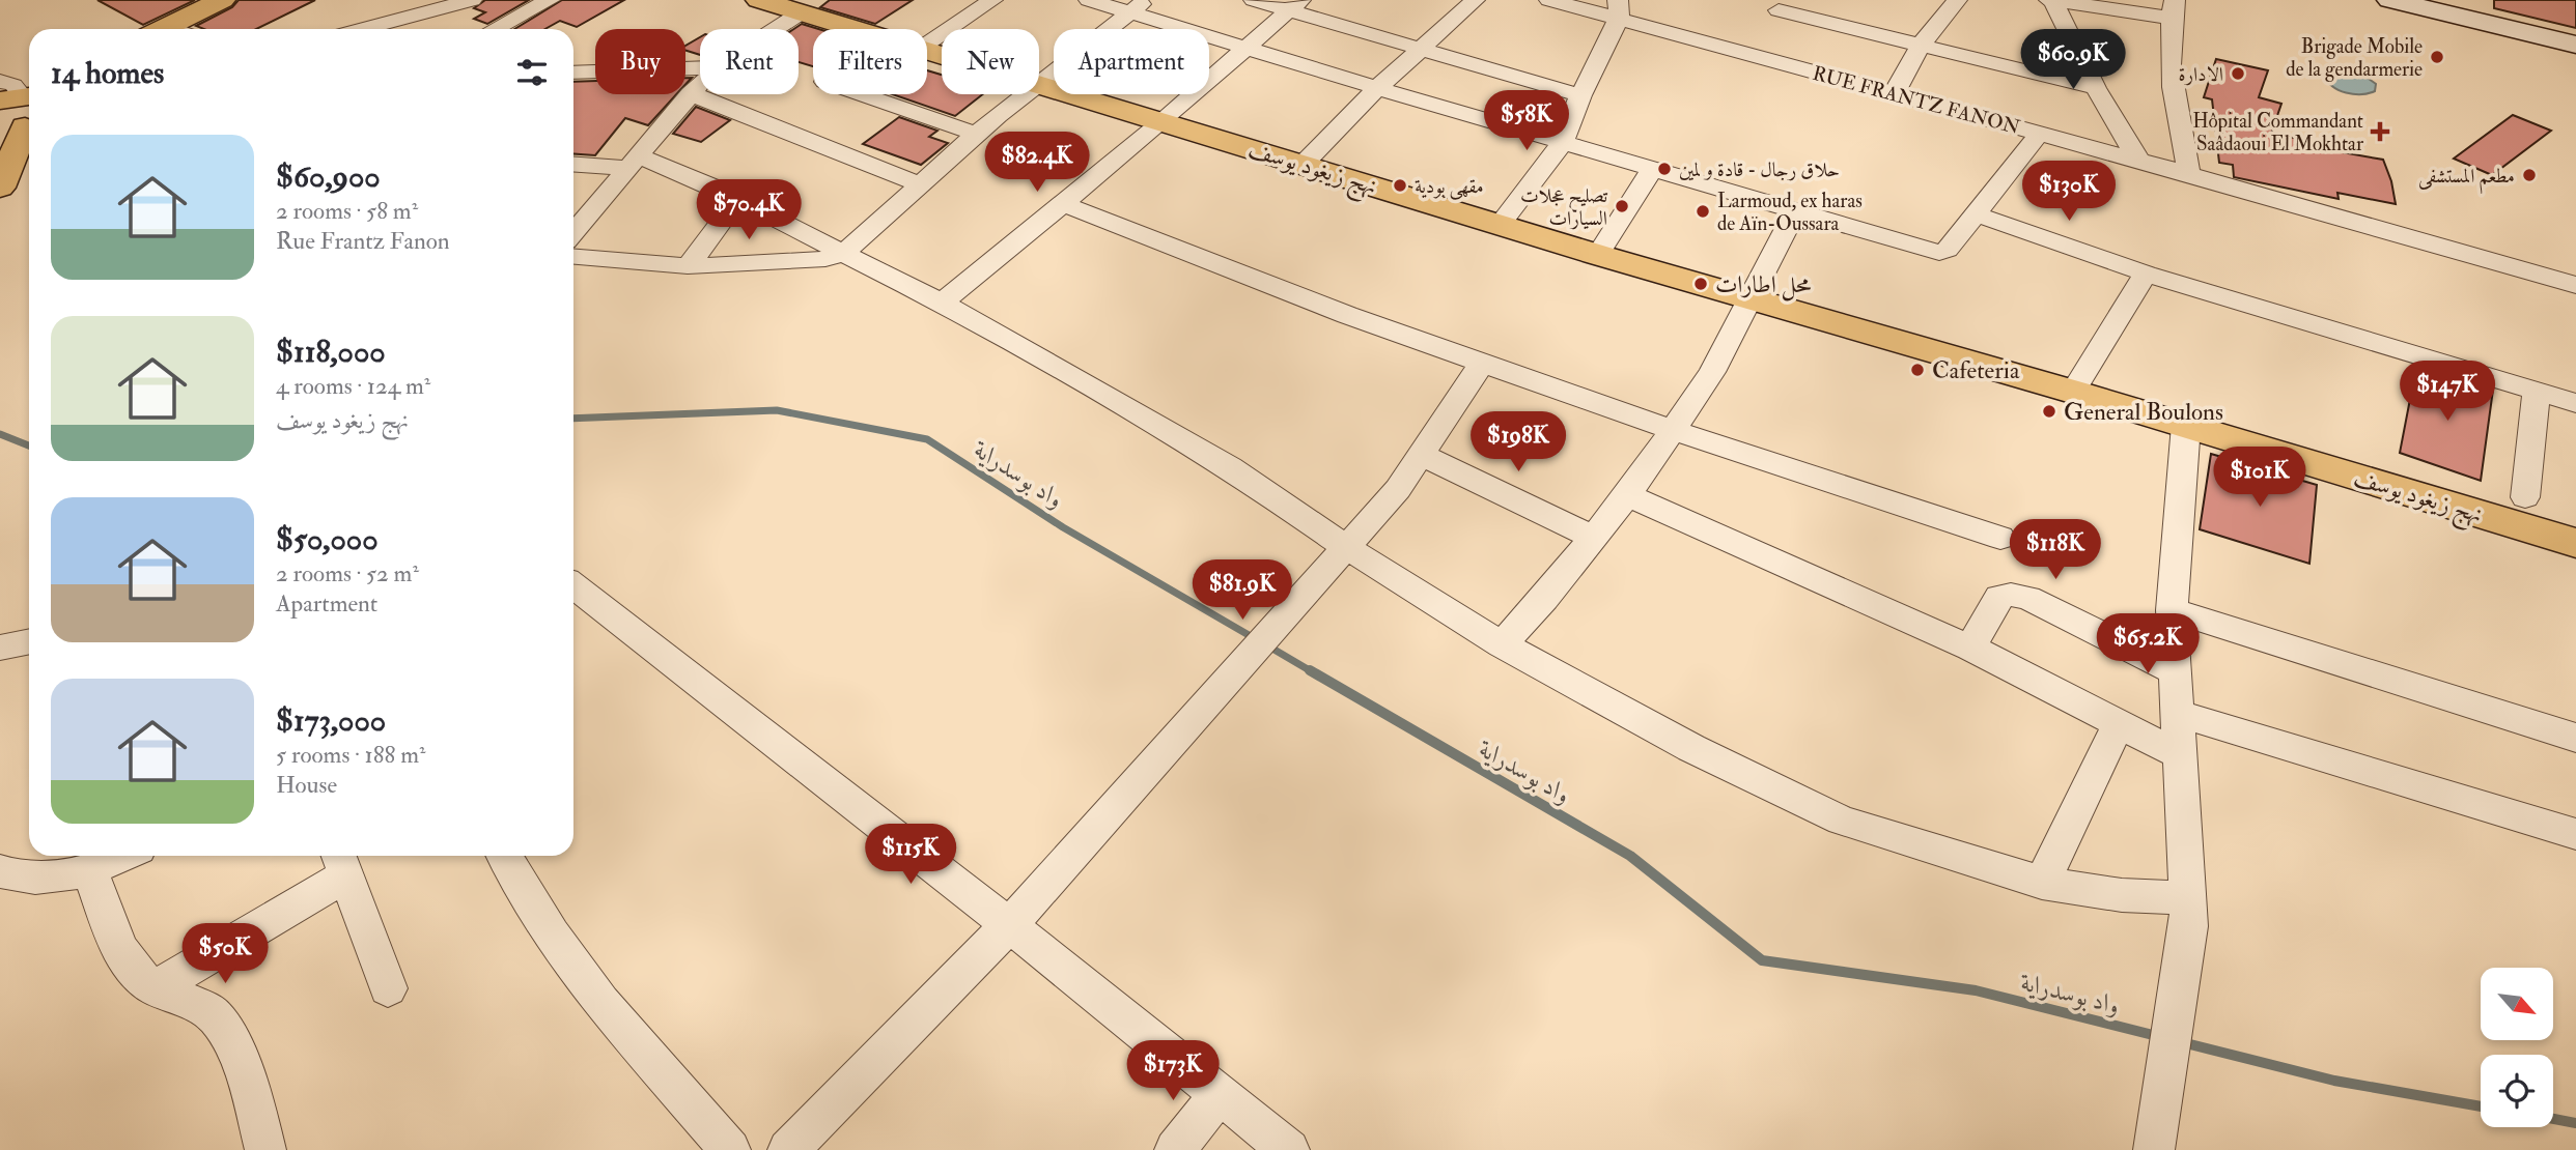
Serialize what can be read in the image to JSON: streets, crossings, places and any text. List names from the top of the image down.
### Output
{
  "streets": {
    "main road": ["نهج زيغود يوسف"],
    "street": ["RUE FRANTZ FANON"]
  },
  "water": ["واد بوسدراية"],
  "places": {
    "other": [
      "Brigade Mobile de la gendarmerie",
      "الادارة",
      "حلاق رجال - قادة و لمين",
      "مطعم المستشفى",
      "مقهى بودية",
      "تصليح عجلات السيارات",
      "Larmoud, ex haras de Aïn-Oussara",
      "محل اطارات",
      "Cafeteria",
      "General Boulons"
    ],
    "health": ["Hôpital Commandant Saâdaoui El Mokhtar"]
  },
  "north": "bottom right",
  "page": {
    "price": [
      "$60.9K",
      "$58K",
      "$82.4K",
      "$130K",
      "$70.4K",
      "$147K",
      "$198K",
      "$101K",
      "$118K",
      "$81.9K",
      "$65.2K",
      "$115K",
      "$50K",
      "$173K"
    ],
    "chip": [
      "Buy",
      "Rent",
      "Filters",
      "New",
      "Apartment"
    ],
    "heading": "14 homes",
    "list": [
      {
        "name": "$60,900",
        "note": "2 rooms · 58 m² · Rue Frantz Fanon"
      },
      {
        "name": "$118,000",
        "note": "4 rooms · 124 m² · نهج زيغود يوسف"
      },
      {
        "name": "$50,000",
        "note": "2 rooms · 52 m² · Apartment"
      },
      {
        "name": "$173,000",
        "note": "5 rooms · 188 m² · House"
      }
    ]
  }
}
